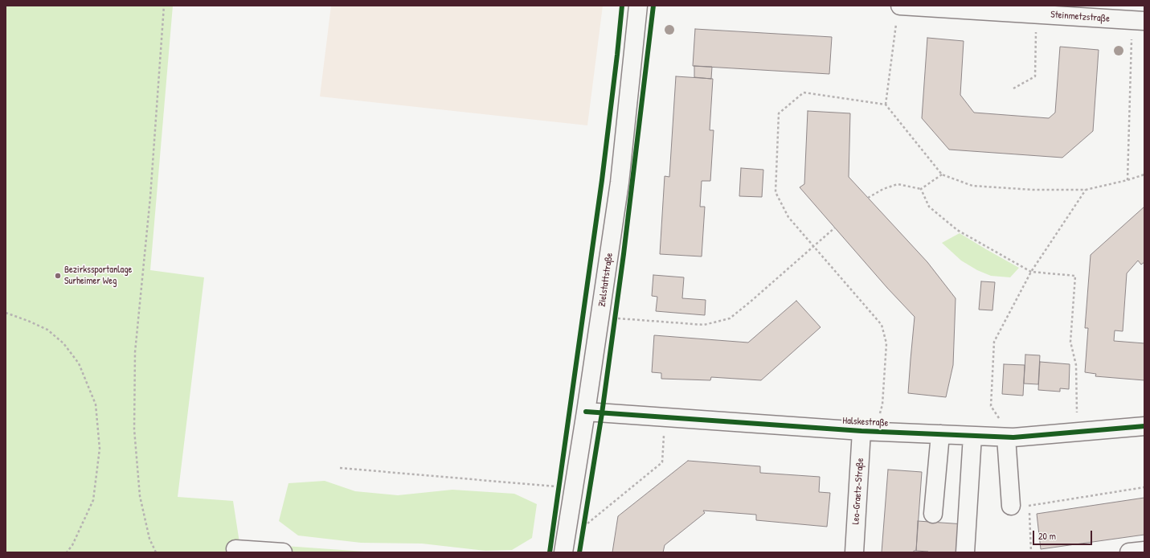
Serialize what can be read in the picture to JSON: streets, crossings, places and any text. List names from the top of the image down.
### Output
{
  "streets": {
    "street": [
      "Steinmetzstraße",
      "Zielstattstraße",
      "Halskestraße",
      "Leo-Graetz-Straße"
    ]
  },
  "crossings": [
    ["Zielstattstraße", "Halskestraße"],
    ["Halskestraße", "Leo-Graetz-Straße"]
  ],
  "places": ["Bezirkssportanlage Surheimer Weg"],
  "scale_bar": "20 m"
}
